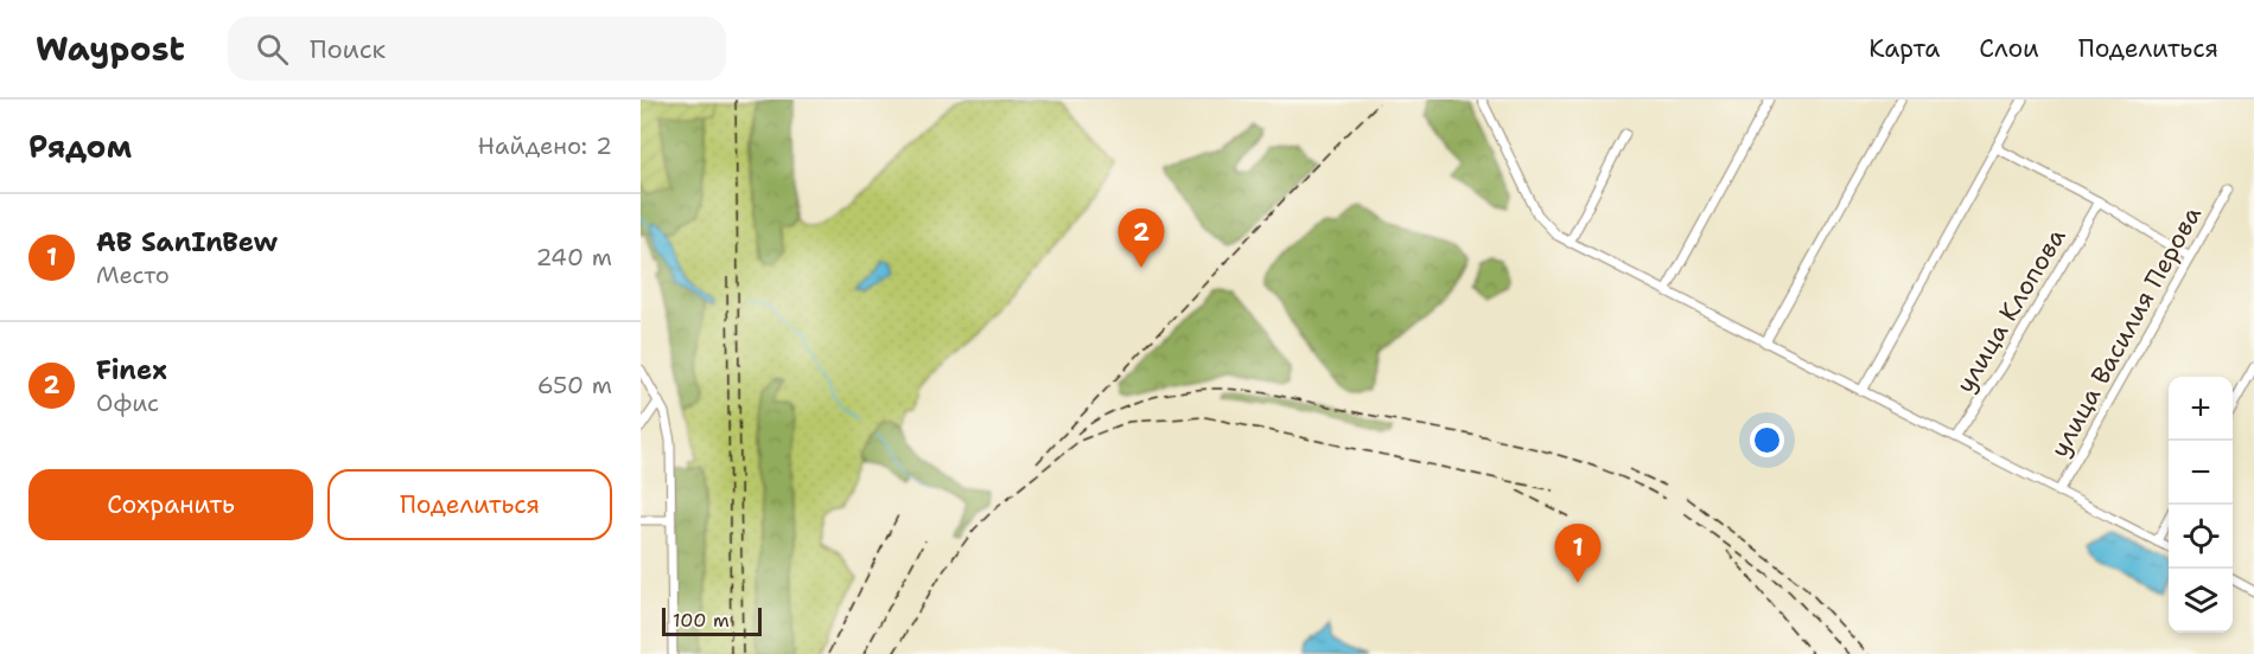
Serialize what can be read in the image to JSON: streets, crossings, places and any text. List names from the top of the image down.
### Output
{
  "streets": {
    "street": ["улица Клопова", "улица Василия Перова"]
  },
  "scale_bar": "100 m",
  "page": {
    "header": "Waypost",
    "search": "Поиск",
    "nav": ["Карта", "Слои", "Поделиться"],
    "heading": ["Рядом", "Найдено: 2"],
    "list": [
      {
        "mark": "1",
        "name": "AB SanInBew",
        "note": "Место",
        "value": "240 m"
      },
      {
        "mark": "2",
        "name": "Finex",
        "note": "Офис",
        "value": "650 m"
      }
    ],
    "pins": ["2", "1"],
    "map_buttons": ["+", "−"],
    "buttons": ["Сохранить", "Поделиться"],
    "scale": "100 m"
  }
}
